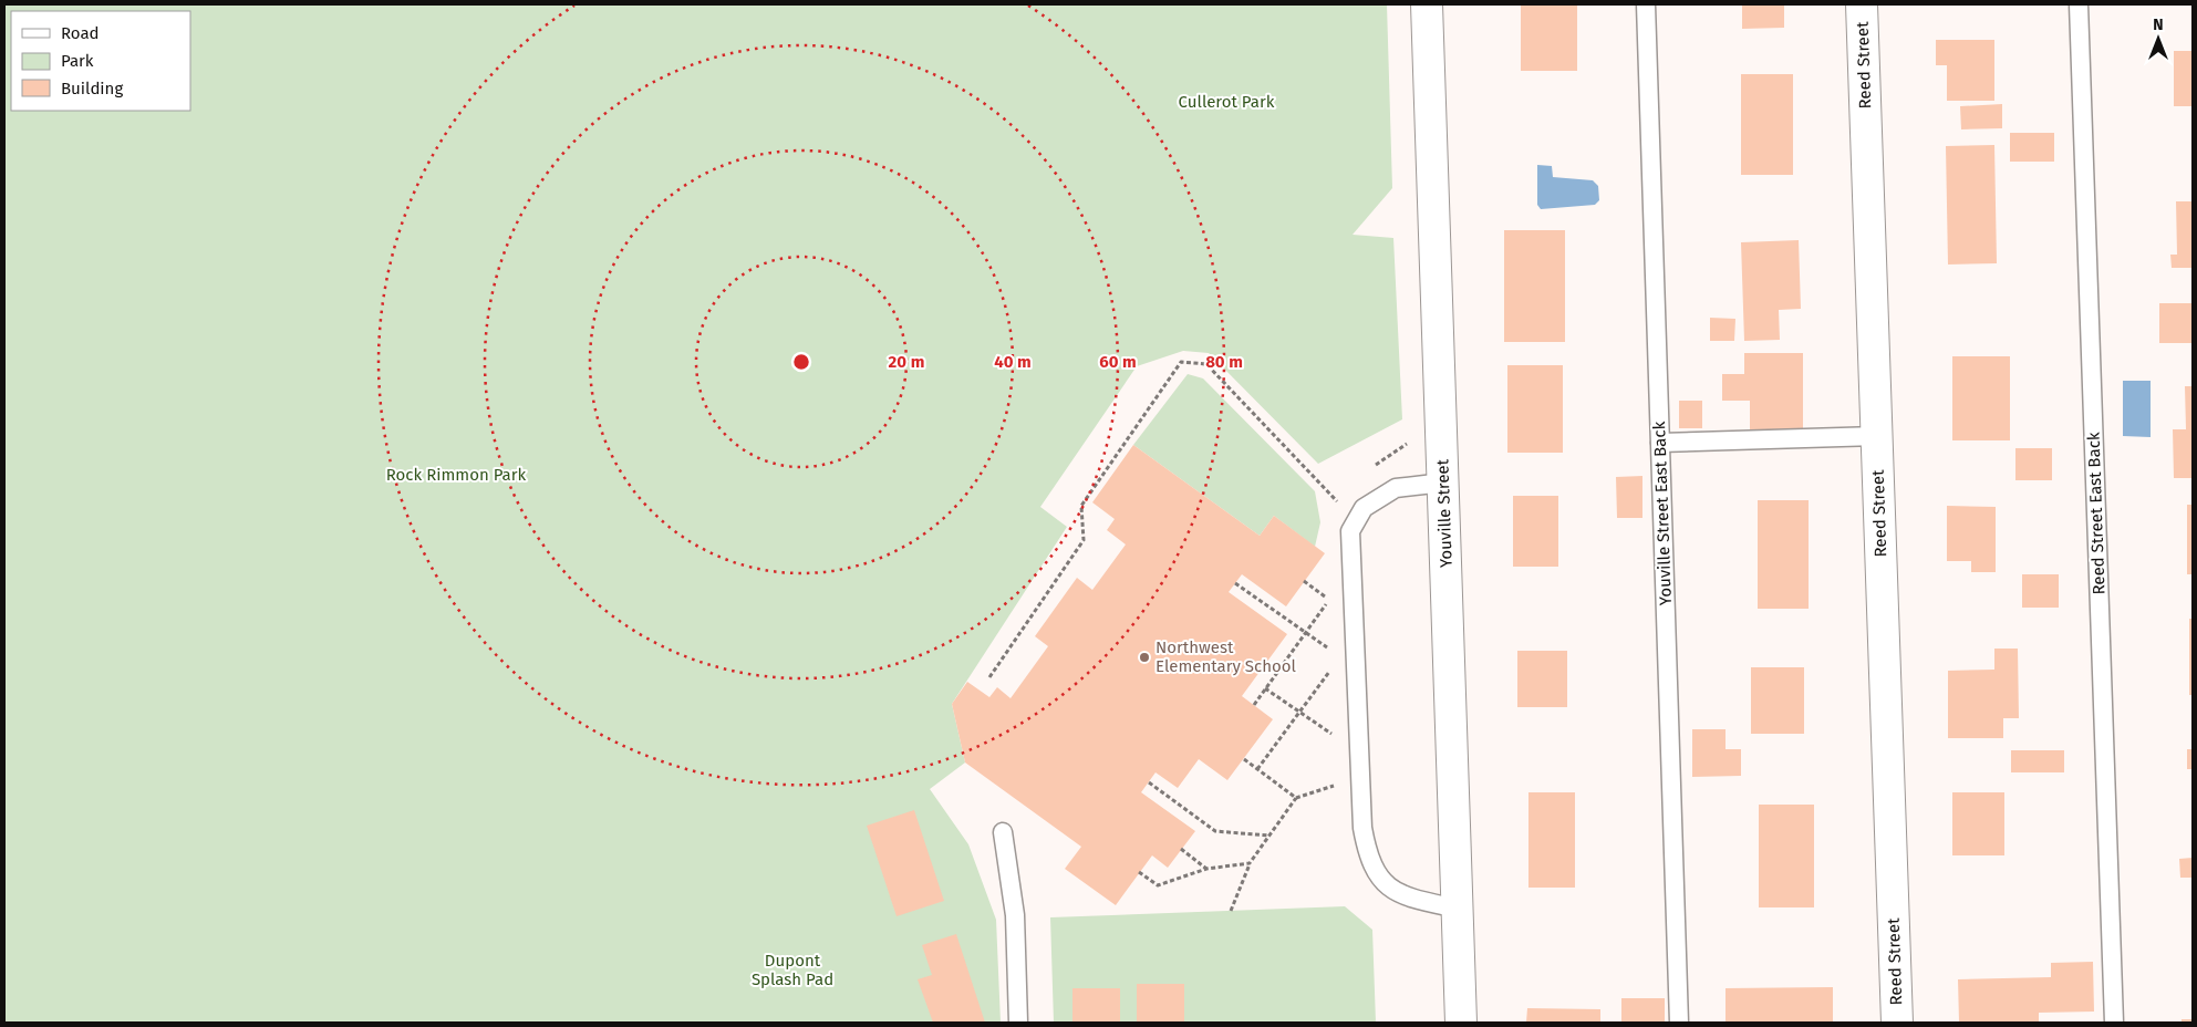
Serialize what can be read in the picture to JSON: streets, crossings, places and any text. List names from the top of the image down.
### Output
{
  "streets": {
    "street": ["Reed Street", "Youville Street"],
    "lane": ["Youville Street East Back", "Reed Street East Back"]
  },
  "parks": ["Cullerot Park", "Rock Rimmon Park", "Dupont Splash Pad"],
  "places": ["Northwest Elementary School"],
  "legend": ["Road", "Park", "Building"],
  "north": "top",
  "rings": [
    "20 m",
    "40 m",
    "60 m",
    "80 m"
  ]
}
